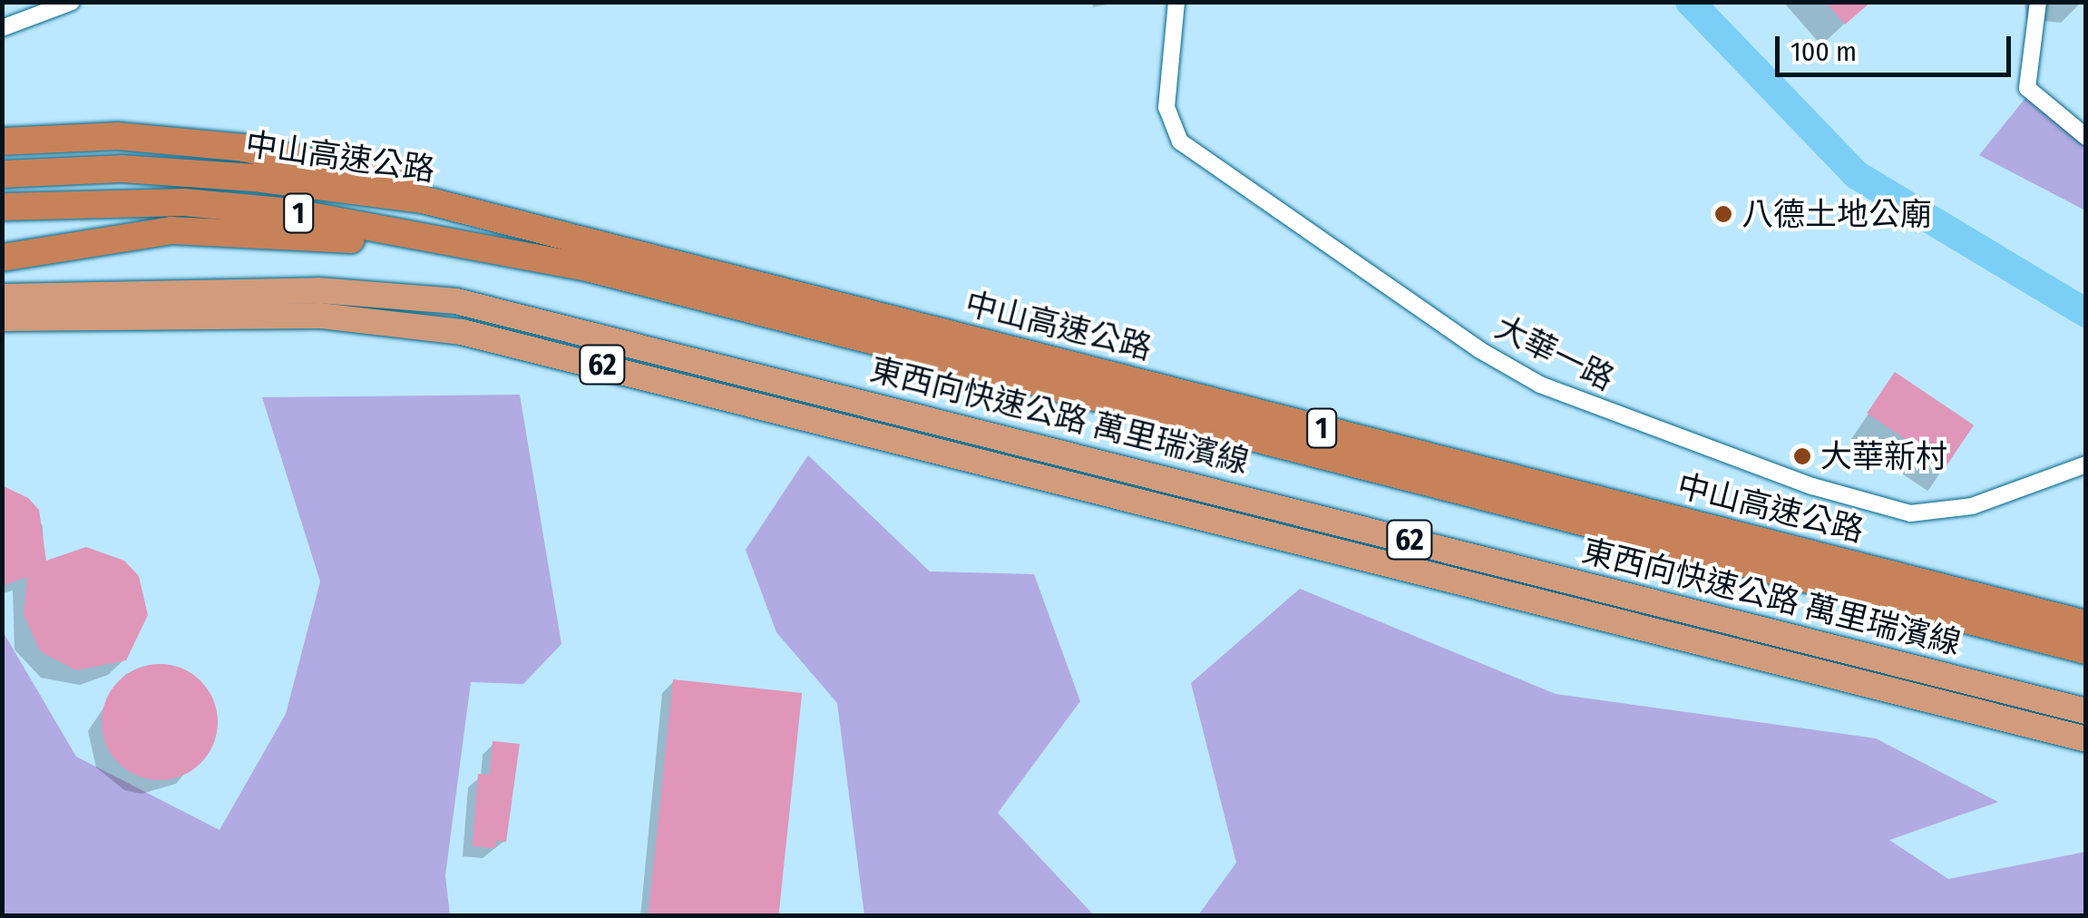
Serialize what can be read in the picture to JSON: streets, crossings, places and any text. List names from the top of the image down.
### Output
{
  "streets": {
    "highway": [
      "中山高速公路",
      "1",
      "62",
      "東西向快速公路 萬里瑞濱線"
    ],
    "street": ["大華一路"]
  },
  "places": ["八德土地公廟", "大華新村"],
  "scale_bar": "100 m"
}
